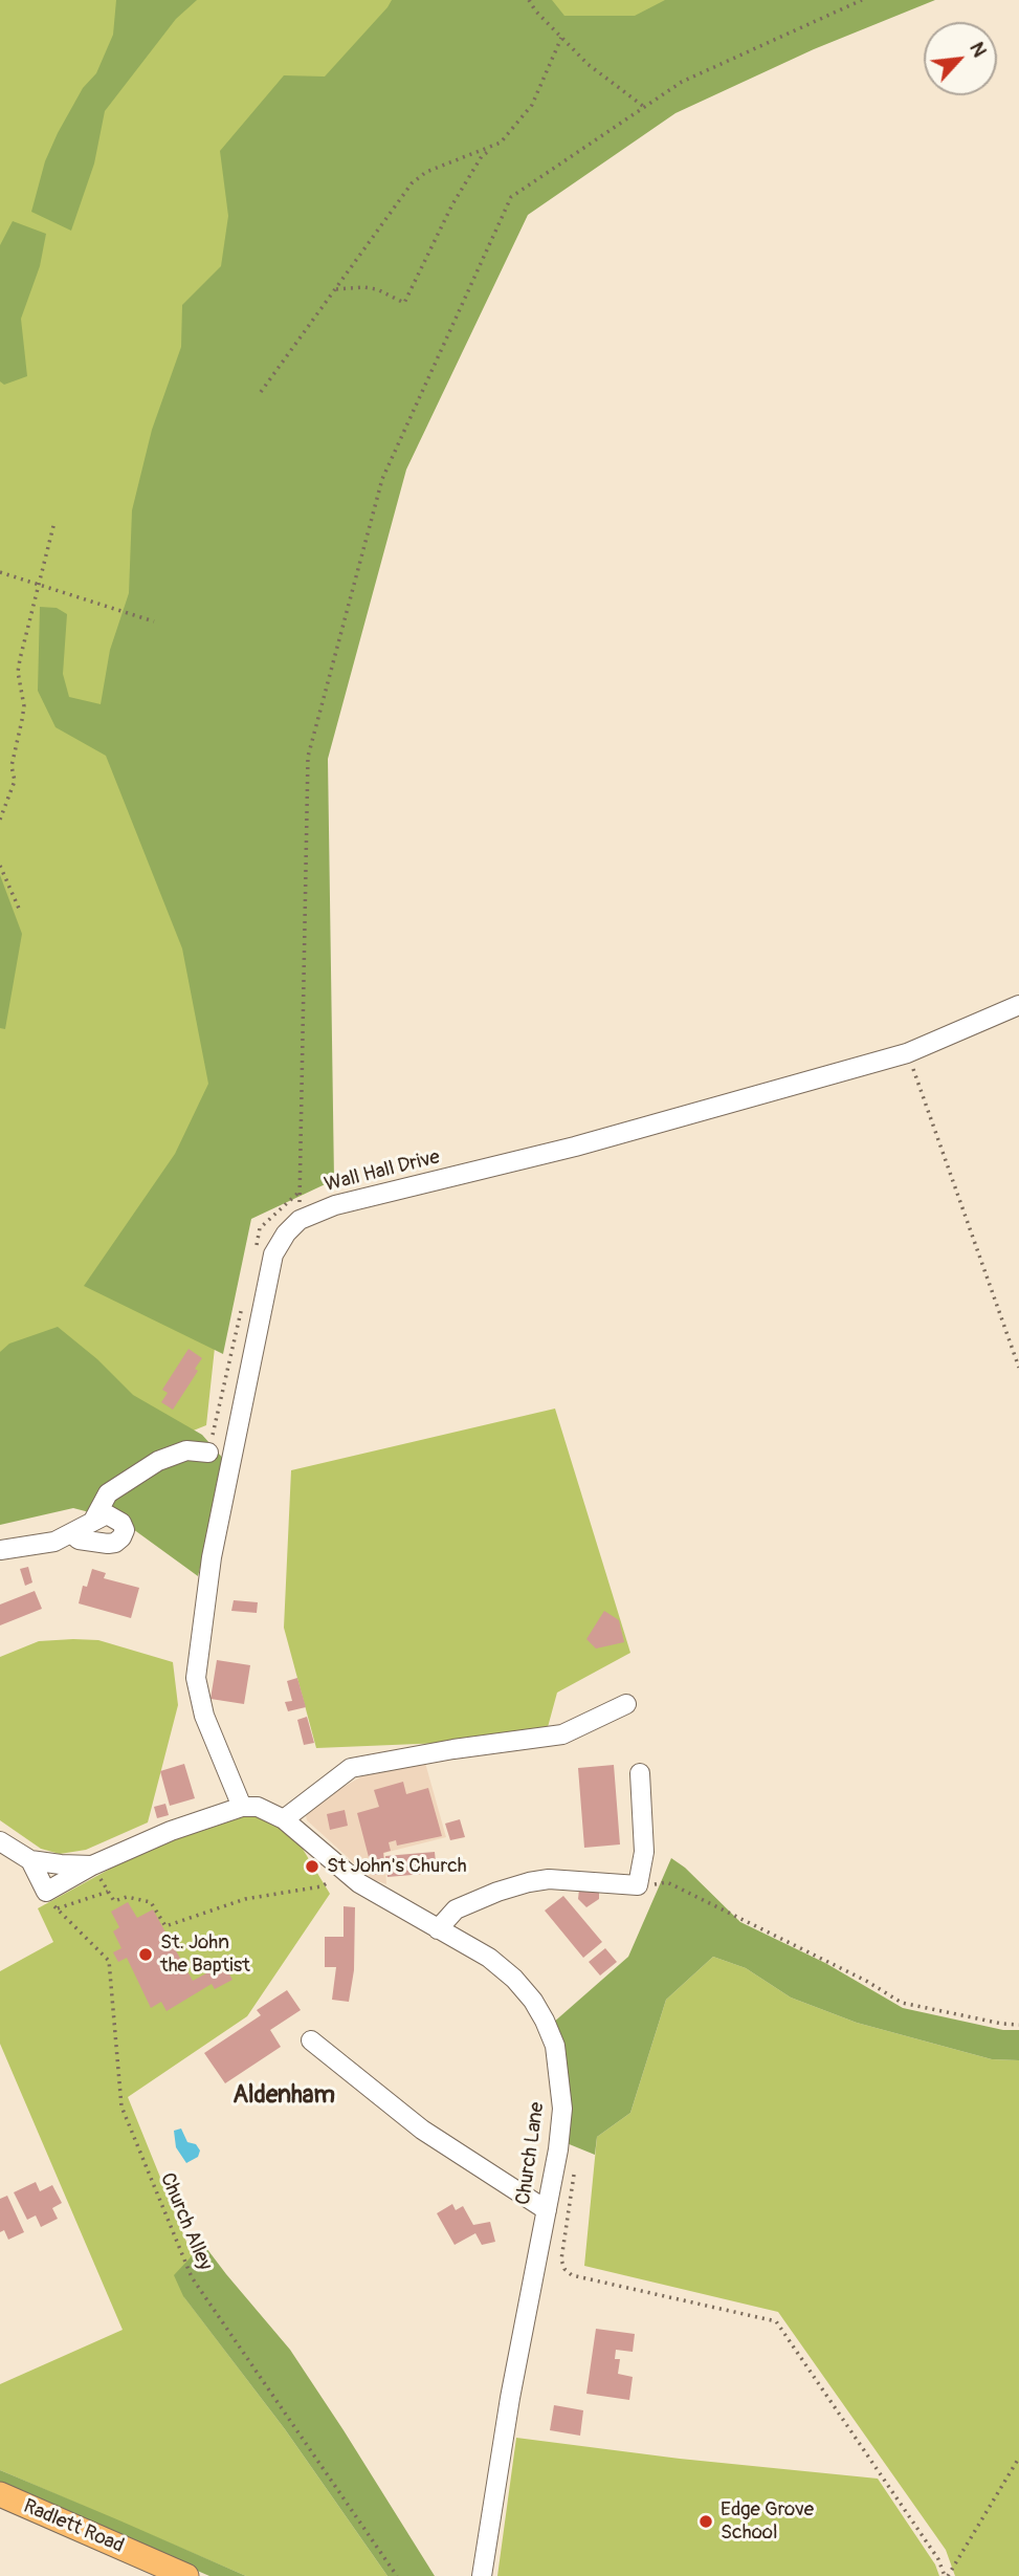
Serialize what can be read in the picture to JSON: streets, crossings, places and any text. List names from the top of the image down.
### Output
{
  "streets": {
    "main road": ["Radlett Road"],
    "street": ["Wall Hall Drive", "Church Lane"],
    "path": ["Church Alley"]
  },
  "crossings": [
    ["Wall Hall Drive", "Church Lane"]
  ],
  "districts": ["Aldenham"],
  "places": ["St John's Church", "St. John the Baptist", "Edge Grove School"],
  "north": "top right"
}
